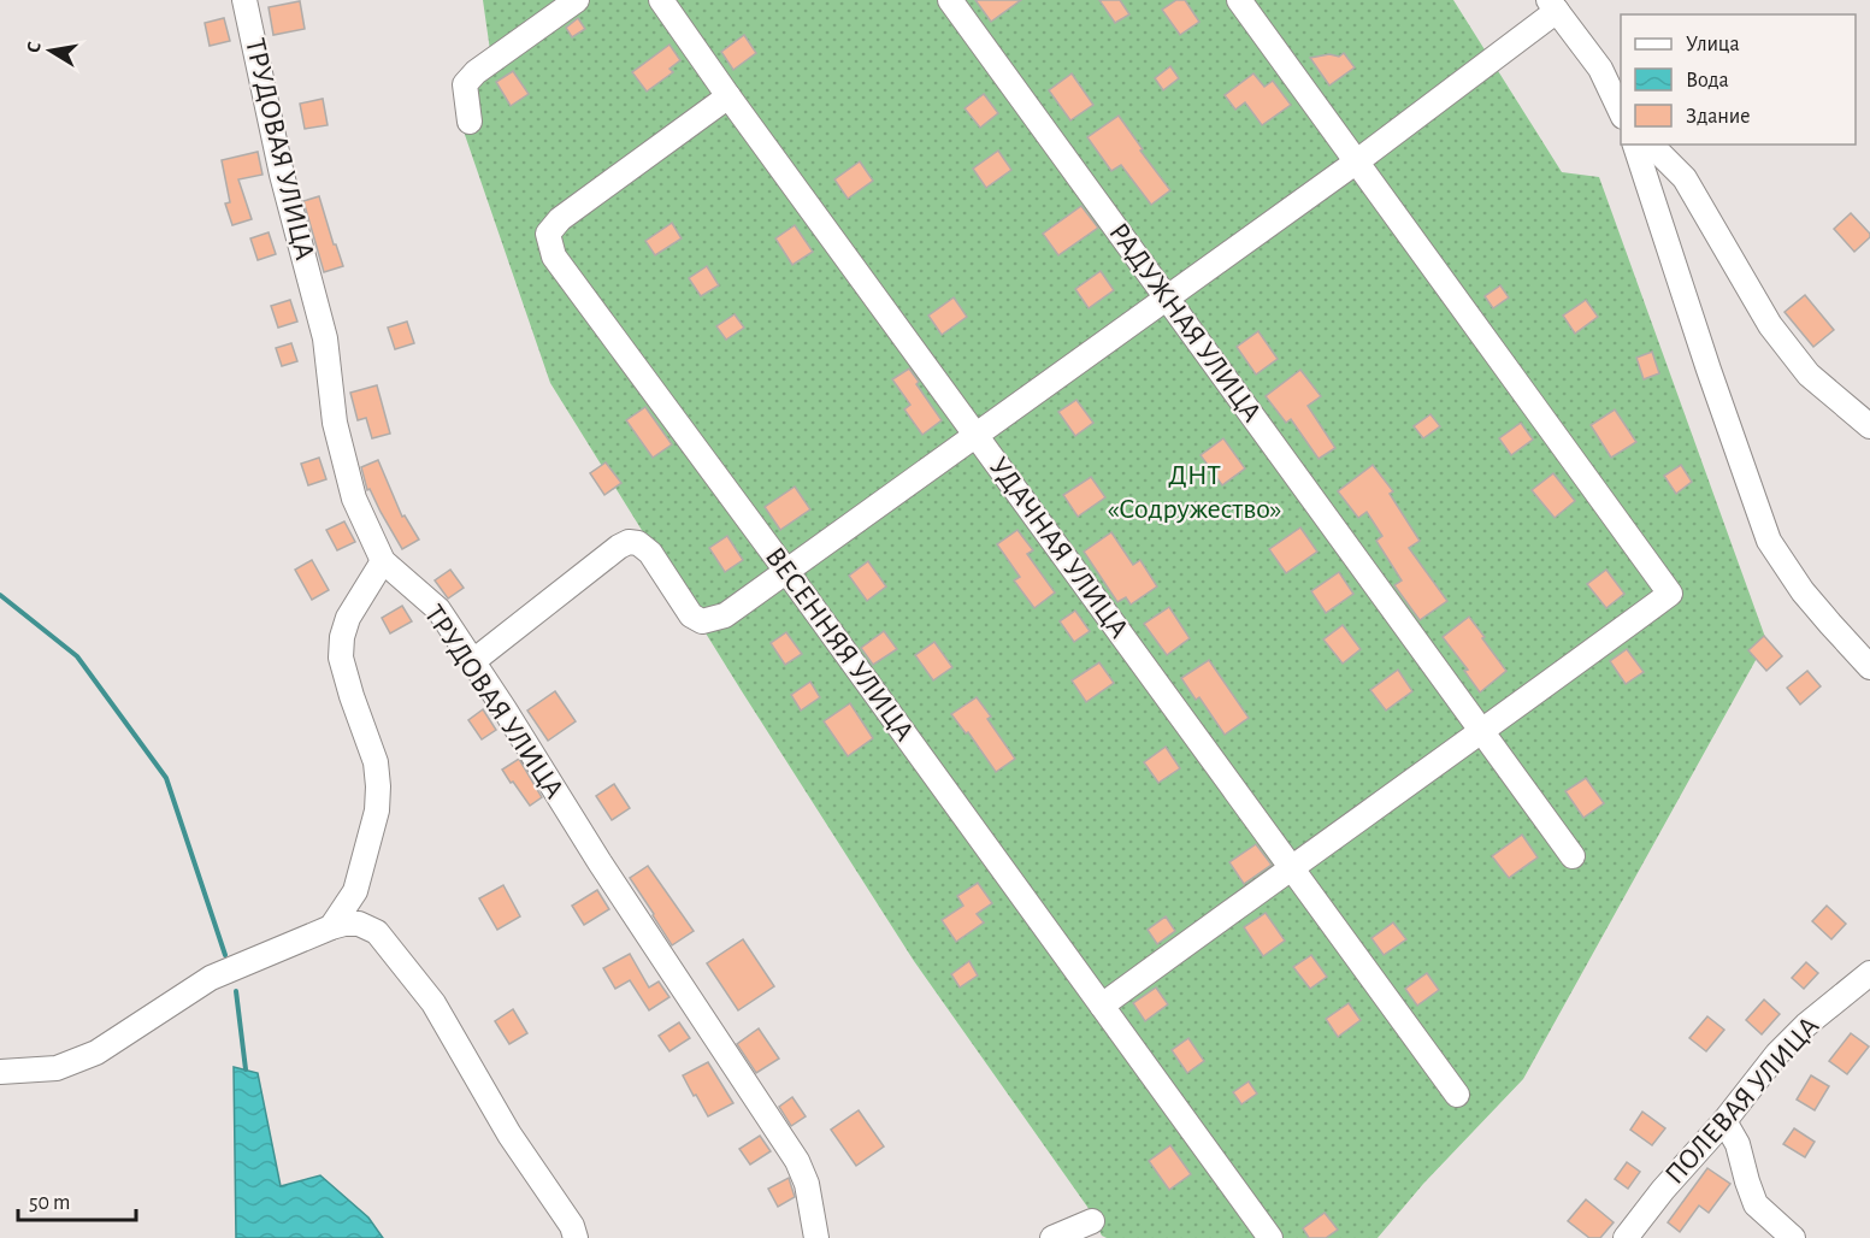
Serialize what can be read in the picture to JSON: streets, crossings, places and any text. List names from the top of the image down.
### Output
{
  "streets": {
    "street": [
      "ТРУДОВАЯ УЛИЦА",
      "РАДУЖНАЯ УЛИЦА",
      "УДАЧНАЯ УЛИЦА",
      "ВЕСЕННЯЯ УЛИЦА",
      "ПОЛЕВАЯ УЛИЦА"
    ]
  },
  "crossings": [
    ["УДАЧНАЯ УЛИЦА", "ВЕСЕННЯЯ УЛИЦА"]
  ],
  "parks": ["ДНТ «Содружество»"],
  "legend": ["Улица", "Вода", "Здание"],
  "scale_bar": "50 m",
  "north": "left"
}
